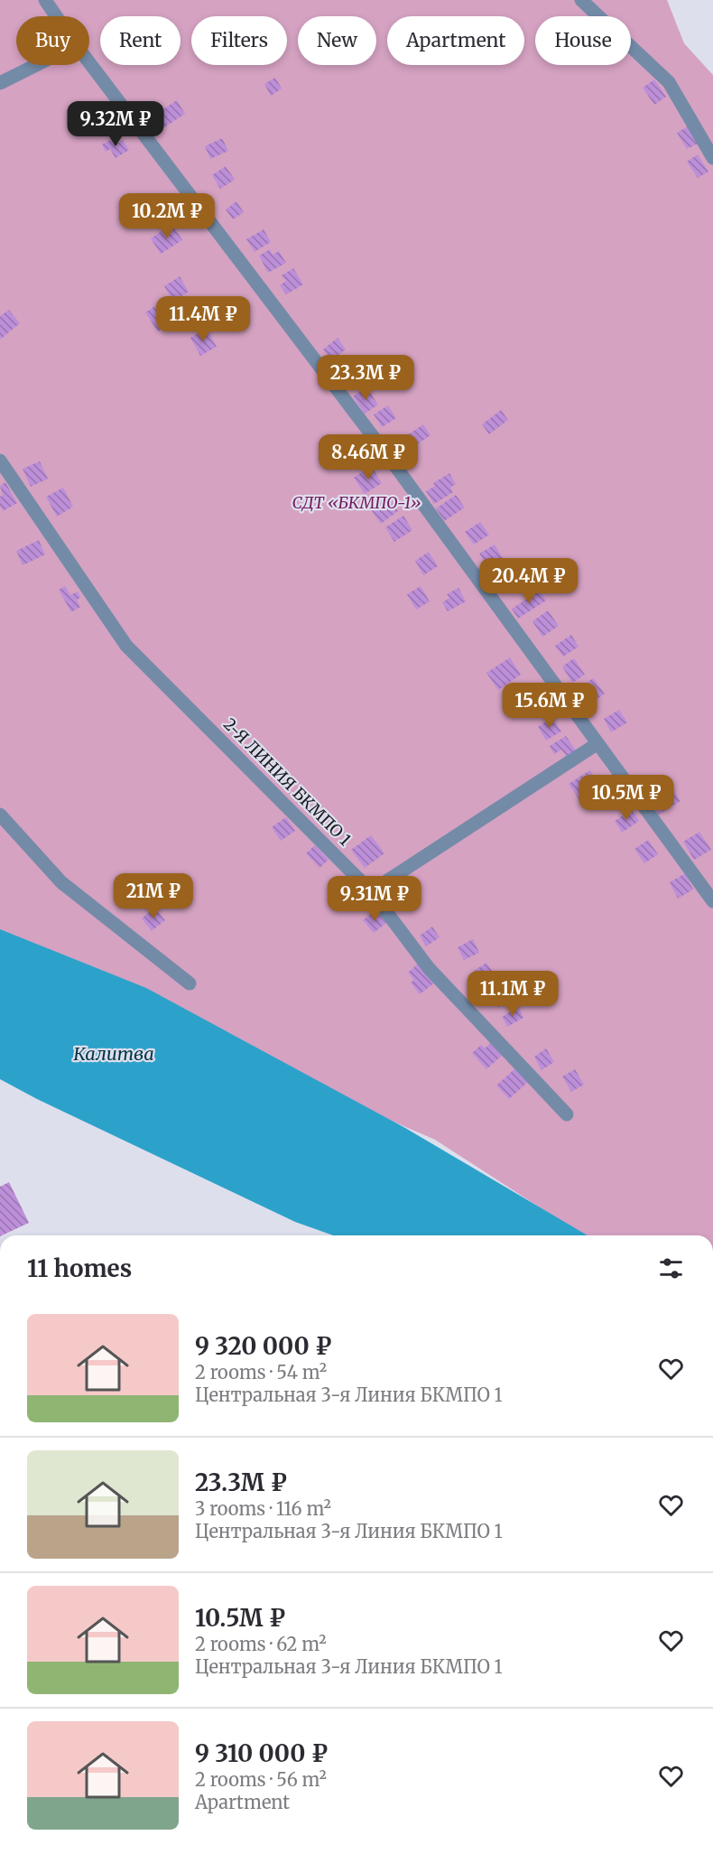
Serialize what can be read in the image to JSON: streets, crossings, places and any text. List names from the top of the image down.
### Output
{
  "streets": {
    "street": ["2-Я ЛИНИЯ БКМПО 1"]
  },
  "water": ["Калитва"],
  "parks": ["СДТ «БКМПО-1»"],
  "page": {
    "chip": [
      "Buy",
      "Rent",
      "Filters",
      "New",
      "Apartment",
      "House"
    ],
    "price": [
      "9.32M ₽",
      "10.2M ₽",
      "11.4M ₽",
      "23.3M ₽",
      "8.46M ₽",
      "20.4M ₽",
      "15.6M ₽",
      "10.5M ₽",
      "21M ₽",
      "9.31M ₽",
      "11.1M ₽"
    ],
    "heading": "11 homes",
    "list": [
      {
        "name": "9 320 000 ₽",
        "note": "2 rooms · 54 m² · Центральная 3-я Линия БКМПО 1"
      },
      {
        "name": "23.3M ₽",
        "note": "3 rooms · 116 m² · Центральная 3-я Линия БКМПО 1"
      },
      {
        "name": "10.5M ₽",
        "note": "2 rooms · 62 m² · Центральная 3-я Линия БКМПО 1"
      },
      {
        "name": "9 310 000 ₽",
        "note": "2 rooms · 56 m² · Apartment"
      }
    ]
  }
}
